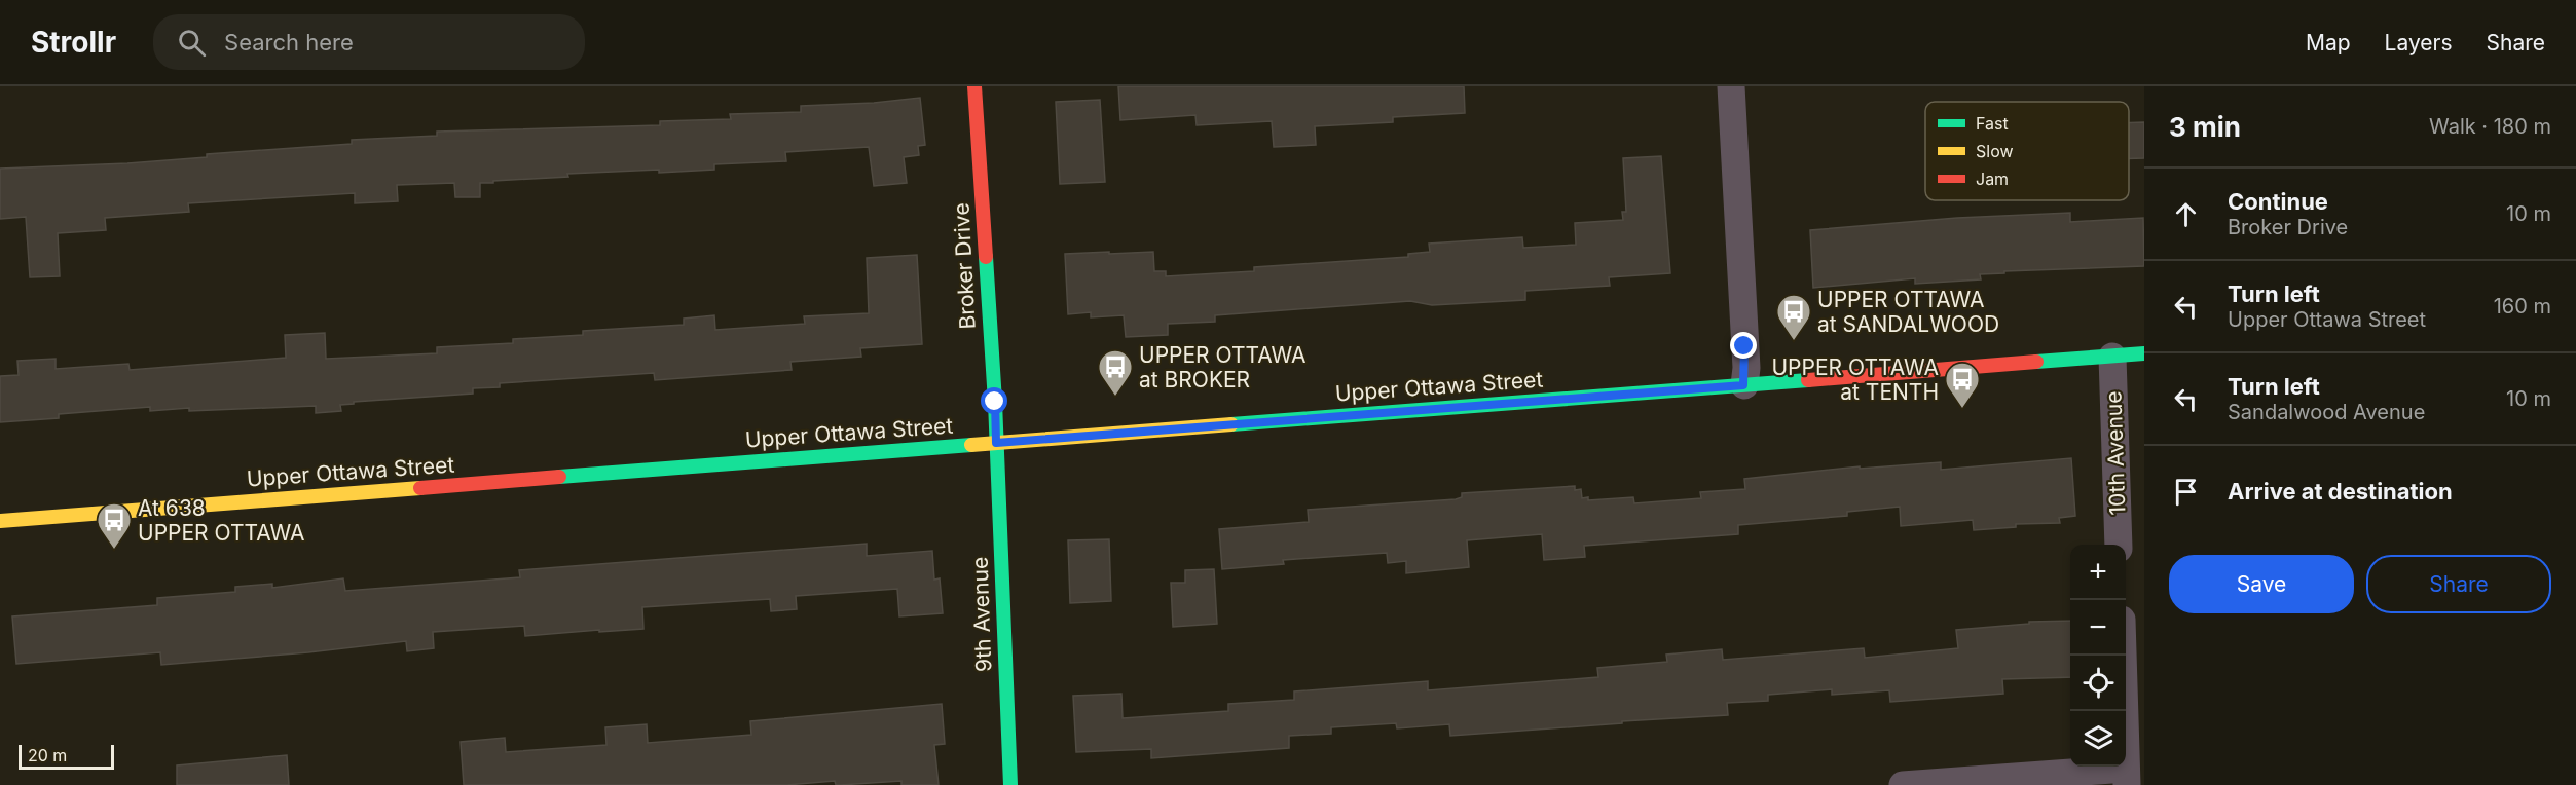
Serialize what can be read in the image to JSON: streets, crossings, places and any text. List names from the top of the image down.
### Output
{
  "streets": {
    "main road": ["Broker Drive", "Upper Ottawa Street", "9th Avenue"],
    "street": ["10th Avenue"]
  },
  "crossings": [
    ["Broker Drive", "Upper Ottawa Street"],
    ["Broker Drive", "9th Avenue"],
    ["Upper Ottawa Street", "10th Avenue"],
    ["Upper Ottawa Street", "9th Avenue"]
  ],
  "places": {
    "bus stop": [
      "UPPER OTTAWA at SANDALWOOD",
      "UPPER OTTAWA at BROKER",
      "UPPER OTTAWA at TENTH",
      "At 638 UPPER OTTAWA"
    ]
  },
  "legend": ["Fast", "Slow", "Jam"],
  "scale_bar": "20 m",
  "page": {
    "header": "Strollr",
    "search": "Search here",
    "nav": ["Map", "Layers", "Share"],
    "heading": ["3 min", "Walk · 180 m"],
    "list": [
      ["Continue", "Broker Drive", "10 m"],
      ["Turn left", "Upper Ottawa Street", "160 m"],
      ["Turn left", "Sandalwood Avenue", "10 m"],
      "Arrive at destination"
    ],
    "buttons": ["Save", "Share"],
    "map_buttons": ["+", "−"],
    "scale": "20 m"
  }
}
